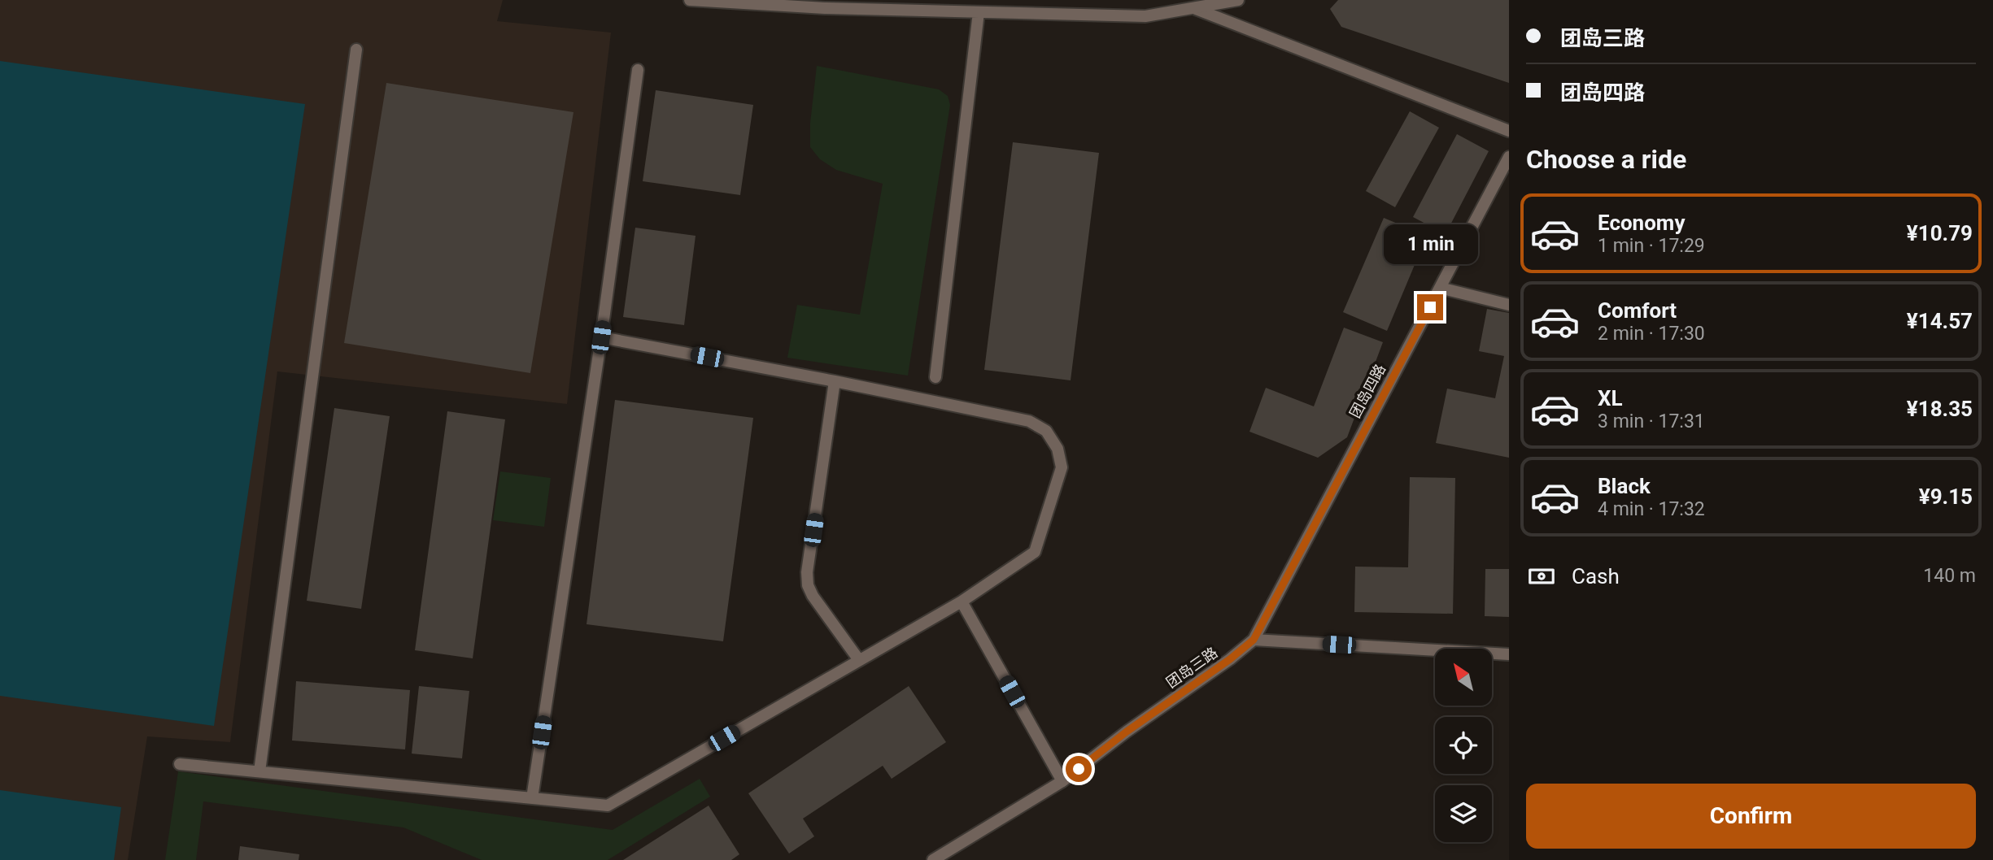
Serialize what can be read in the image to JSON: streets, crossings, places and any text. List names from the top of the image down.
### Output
{
  "streets": {
    "street": ["团岛四路", "团岛三路"]
  },
  "crossings": [
    ["团岛四路", "团岛三路"]
  ],
  "north": "top left",
  "page": {
    "banner": ["团岛三路", "团岛四路"],
    "heading": "Choose a ride",
    "list": [
      {
        "name": "Economy",
        "note": "1 min · 17:29",
        "value": "¥10.79"
      },
      {
        "name": "Comfort",
        "note": "2 min · 17:30",
        "value": "¥14.57"
      },
      {
        "name": "XL",
        "note": "3 min · 17:31",
        "value": "¥18.35"
      },
      {
        "name": "Black",
        "note": "4 min · 17:32",
        "value": "¥9.15"
      }
    ],
    "bubble": "1 min",
    "pay": ["Cash", "140 m"],
    "buttons": "Confirm"
  }
}
